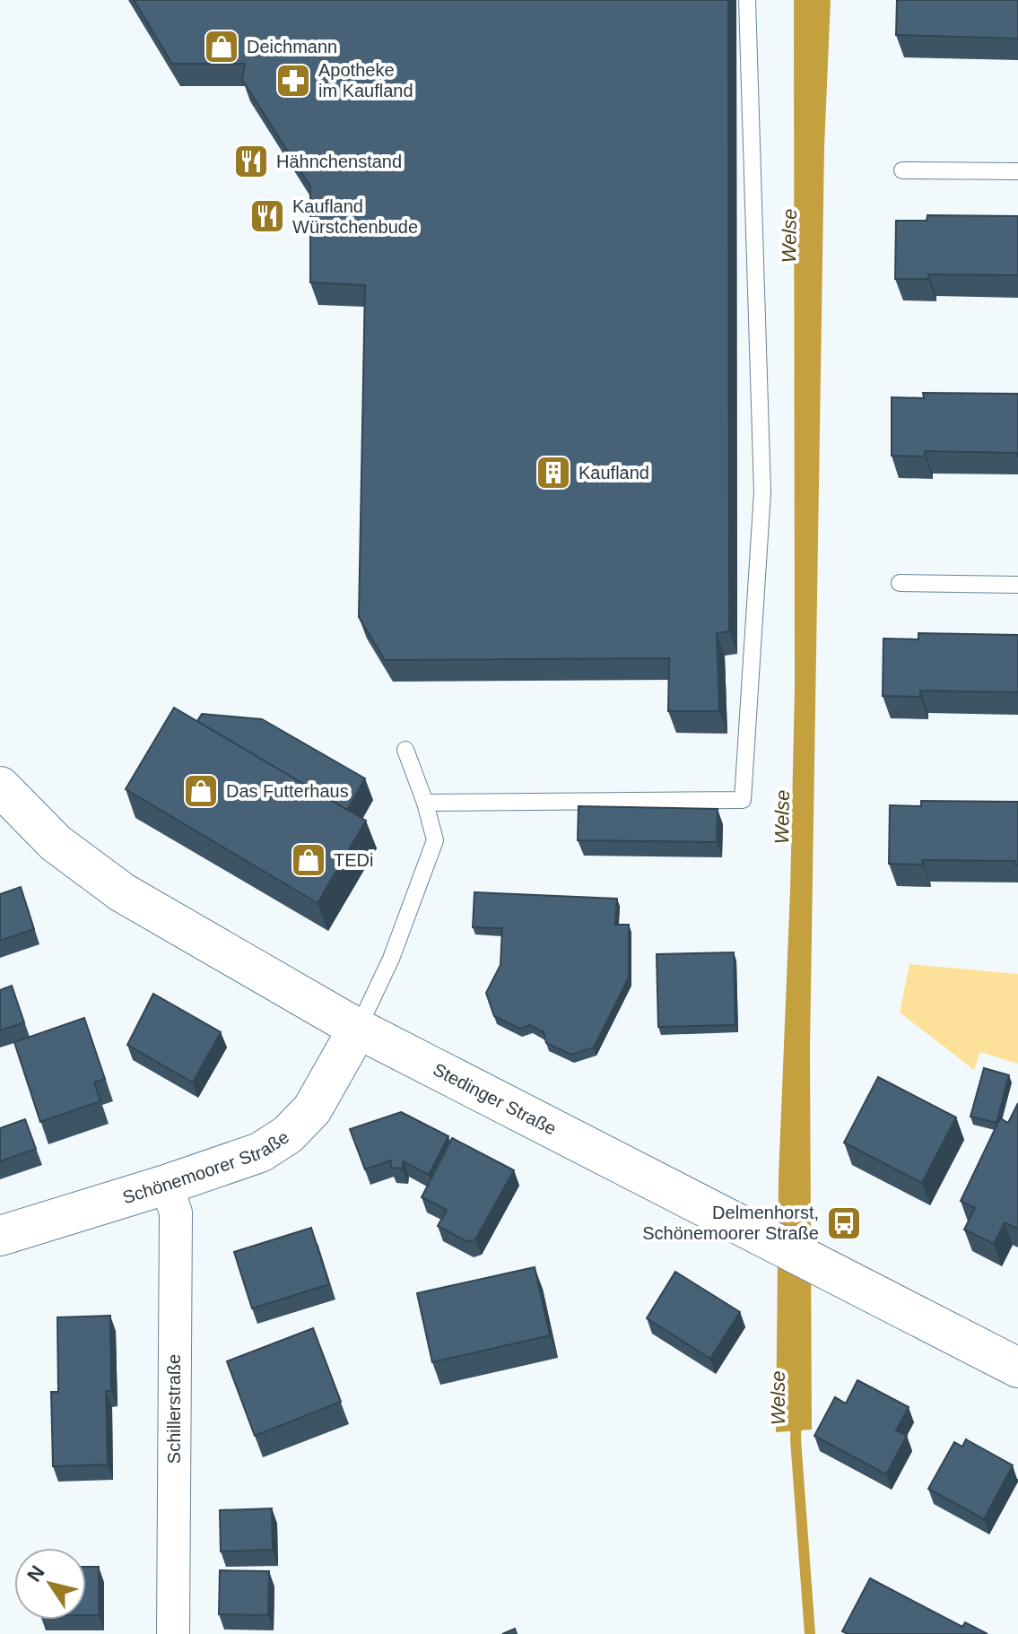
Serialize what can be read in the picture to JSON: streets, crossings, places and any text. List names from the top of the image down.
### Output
{
  "streets": {
    "main road": ["Stedinger Straße", "Schönemoorer Straße"],
    "street": ["Schillerstraße"]
  },
  "crossings": [
    ["Stedinger Straße", "Schönemoorer Straße"],
    ["Schönemoorer Straße", "Schillerstraße"]
  ],
  "water": ["Welse"],
  "places": {
    "shop": ["Deichmann", "Das Futterhaus", "TEDi"],
    "pharmacy": ["Apotheke im Kaufland"],
    "restaurant": ["Hähnchenstand", "Kaufland Würstchenbude"],
    "building": ["Kaufland"],
    "bus stop": ["Delmenhorst, Schönemoorer Straße"]
  },
  "north": "top left"
}
